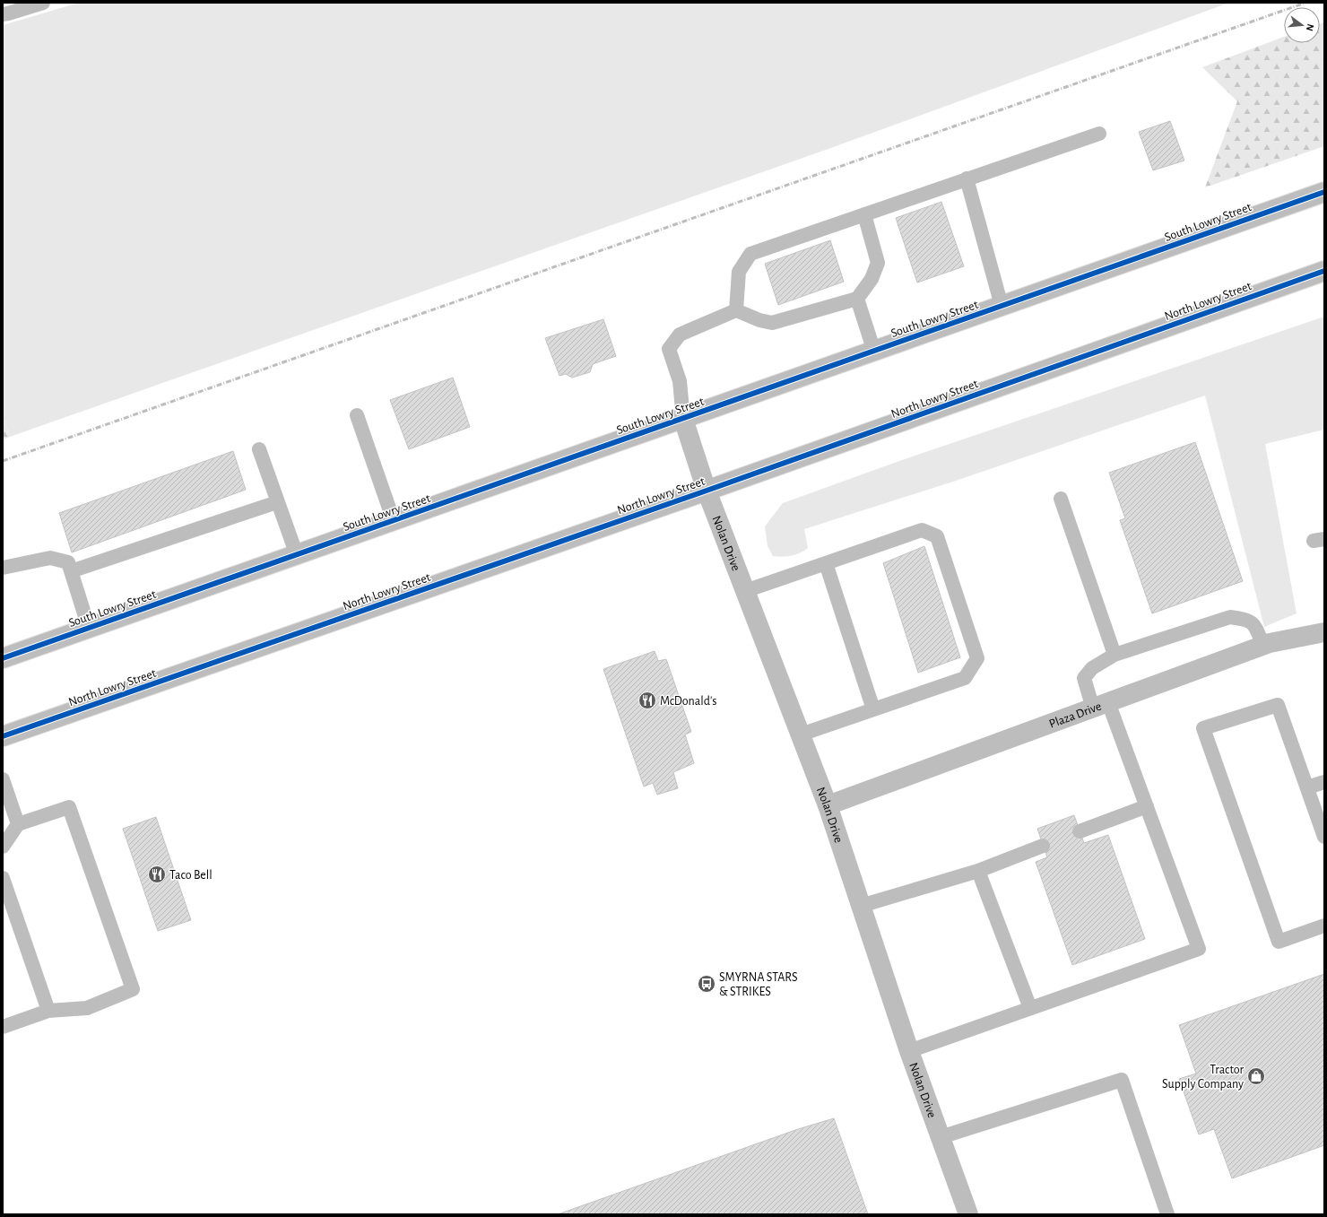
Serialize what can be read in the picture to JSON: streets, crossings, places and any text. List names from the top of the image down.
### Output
{
  "streets": {
    "main road": [
      "South Lowry Street",
      "North Lowry Street",
      "Nolan Drive",
      "Plaza Drive"
    ]
  },
  "crossings": [
    ["South Lowry Street", "Nolan Drive"],
    ["North Lowry Street", "Nolan Drive"],
    ["Nolan Drive", "Plaza Drive"]
  ],
  "places": {
    "restaurant": ["McDonald's", "Taco Bell"],
    "bus stop": ["SMYRNA STARS & STRIKES"],
    "shop": ["Tractor Supply Company"]
  },
  "north": "right"
}
